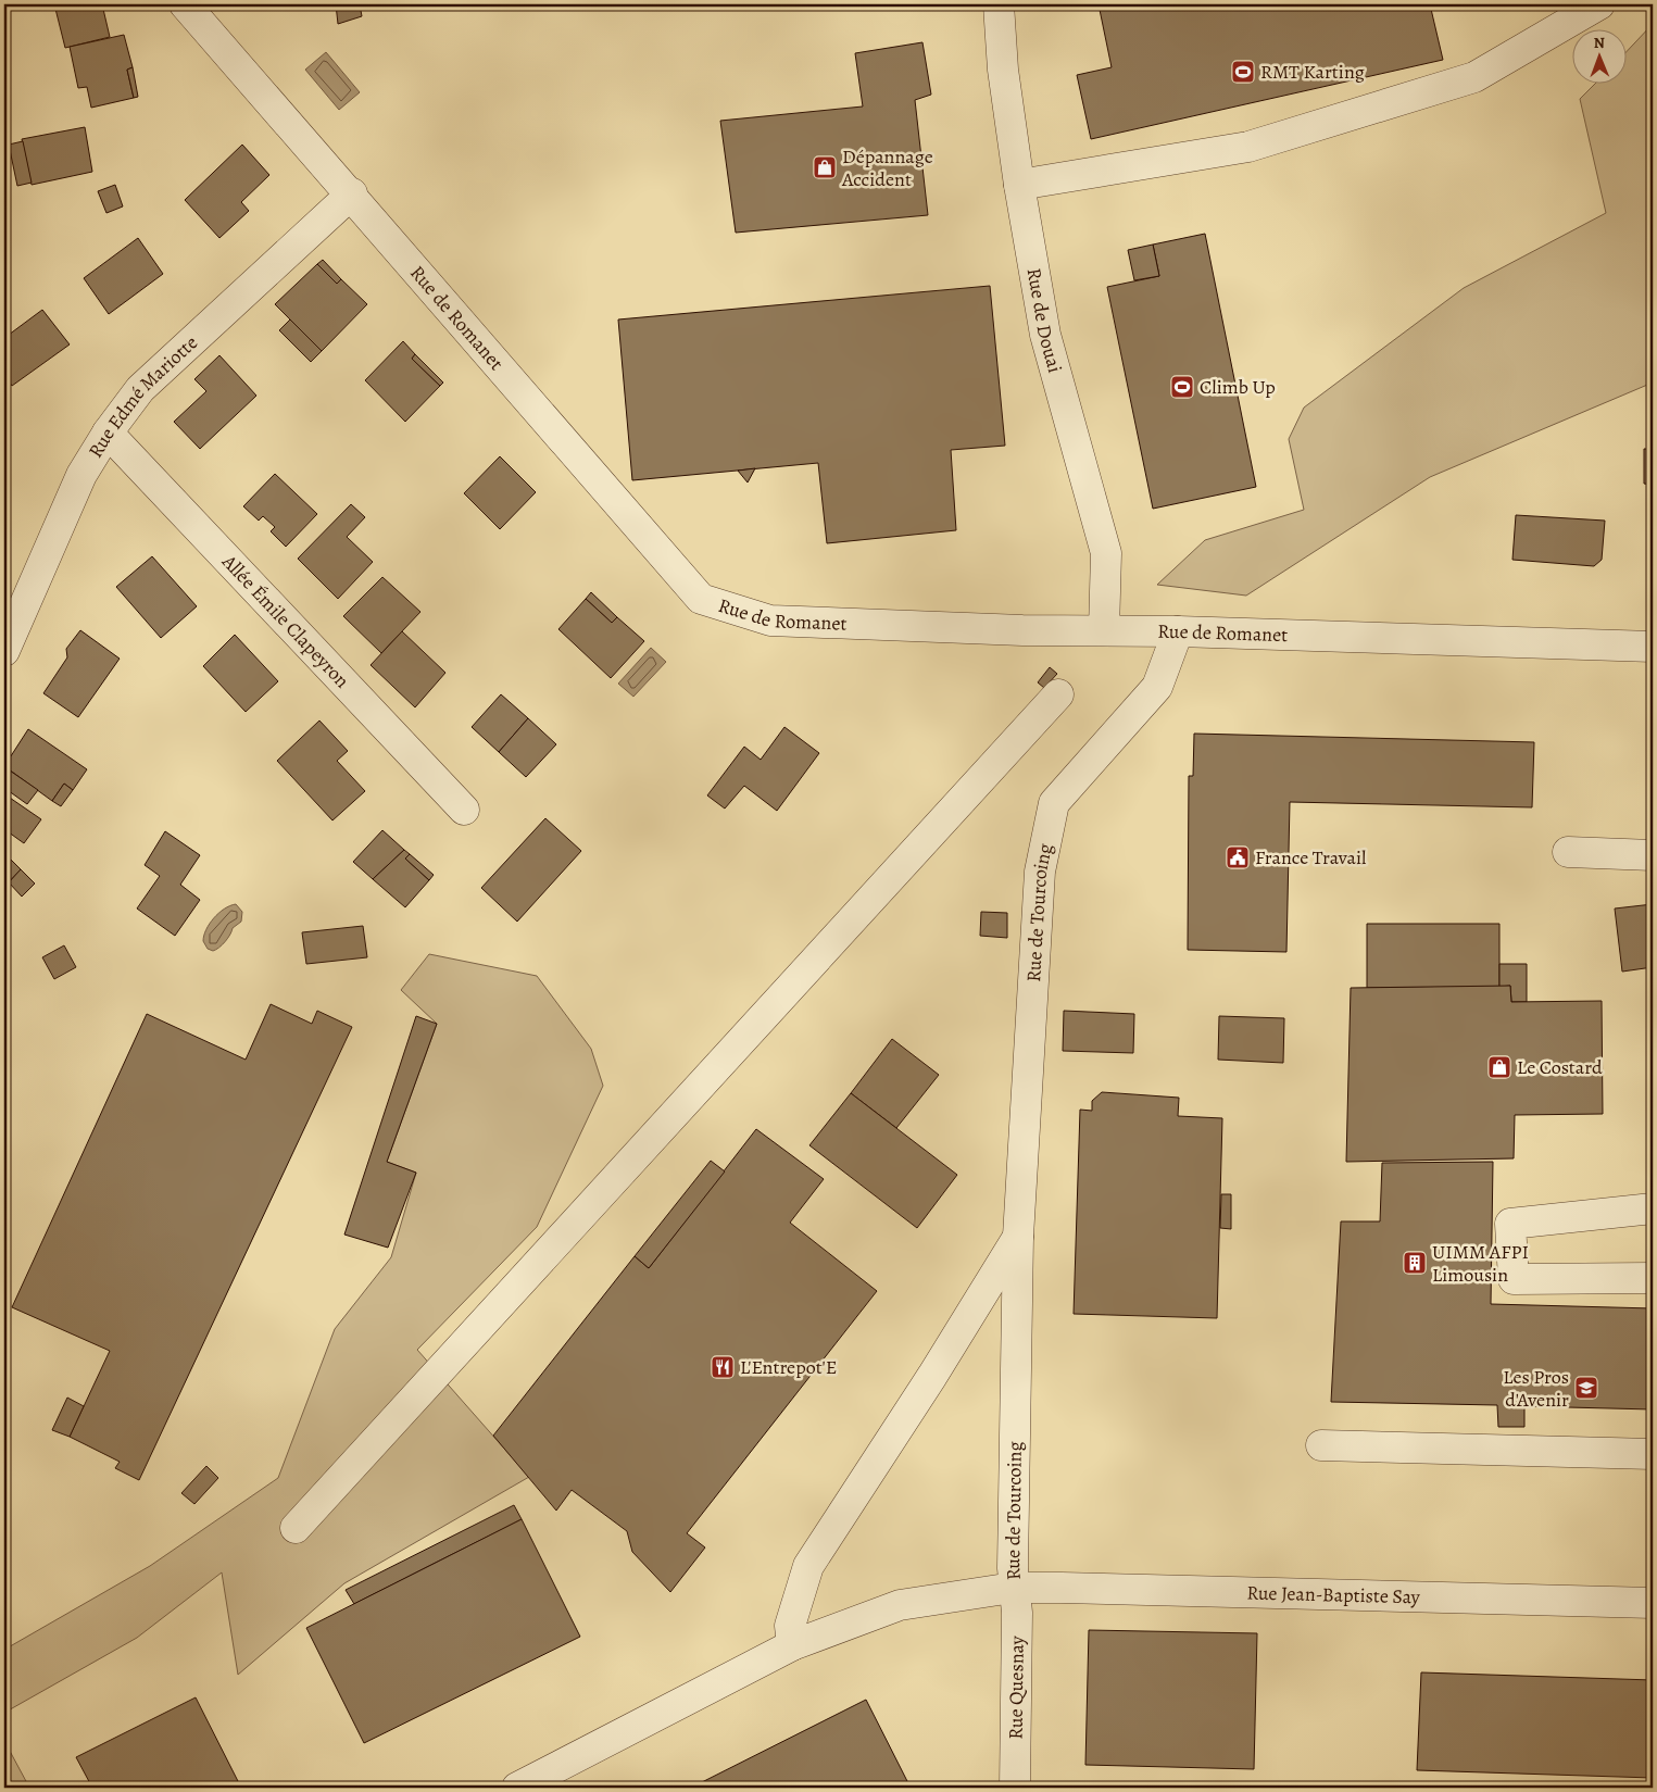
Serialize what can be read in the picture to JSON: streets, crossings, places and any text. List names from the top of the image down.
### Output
{
  "streets": {
    "street": [
      "Rue de Romanet",
      "Rue de Douai",
      "Rue Edmé Mariotte",
      "Allée Émile Clapeyron",
      "Rue de Tourcoing",
      "Rue Jean-Baptiste Say",
      "Rue Quesnay"
    ]
  },
  "crossings": [
    ["Rue de Romanet", "Rue de Douai"],
    ["Rue de Romanet", "Rue Edmé Mariotte"],
    ["Rue de Romanet", "Rue de Tourcoing"],
    ["Rue Edmé Mariotte", "Allée Émile Clapeyron"],
    ["Rue de Tourcoing", "Rue Jean-Baptiste Say"],
    ["Rue de Tourcoing", "Rue Quesnay"],
    ["Rue Jean-Baptiste Say", "Rue Quesnay"]
  ],
  "places": {
    "sports": ["RMT Karting", "Climb Up"],
    "shop": ["Dépannage Accident", "Le Costard"],
    "public building": ["France Travail"],
    "building": ["UIMM AFPI Limousin"],
    "restaurant": ["L'Entrepot'E"],
    "school or university": ["Les Pros d'Avenir"]
  },
  "north": "top"
}
